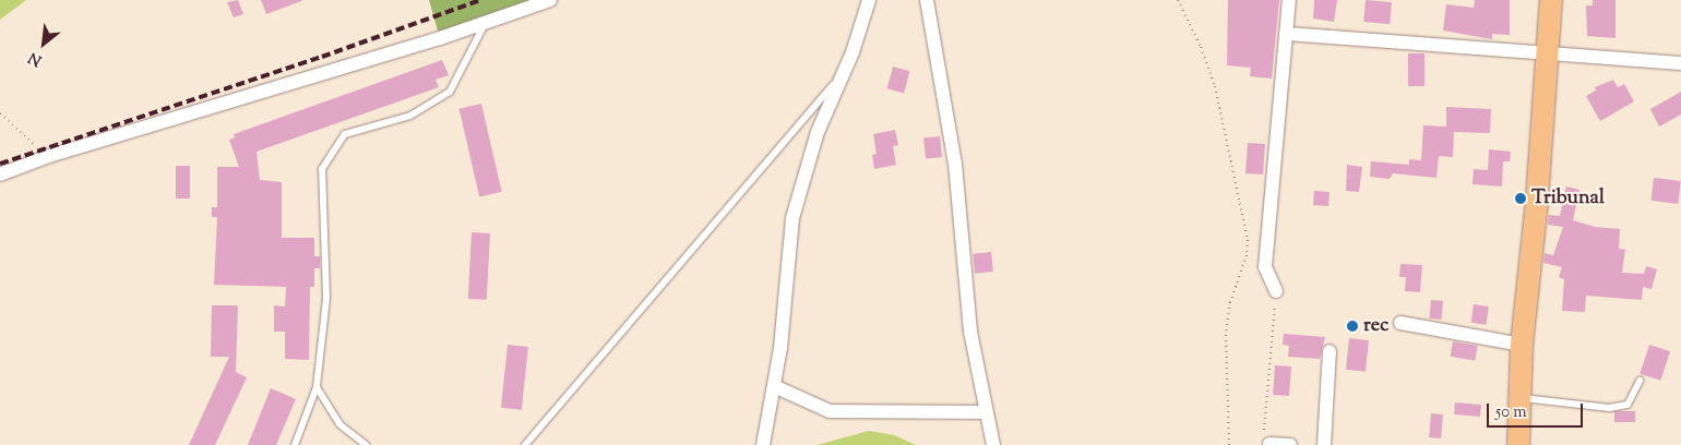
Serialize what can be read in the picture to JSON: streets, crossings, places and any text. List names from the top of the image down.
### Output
{
  "places": ["Tribunal", "rec"],
  "scale_bar": "50 m",
  "north": "bottom left"
}
